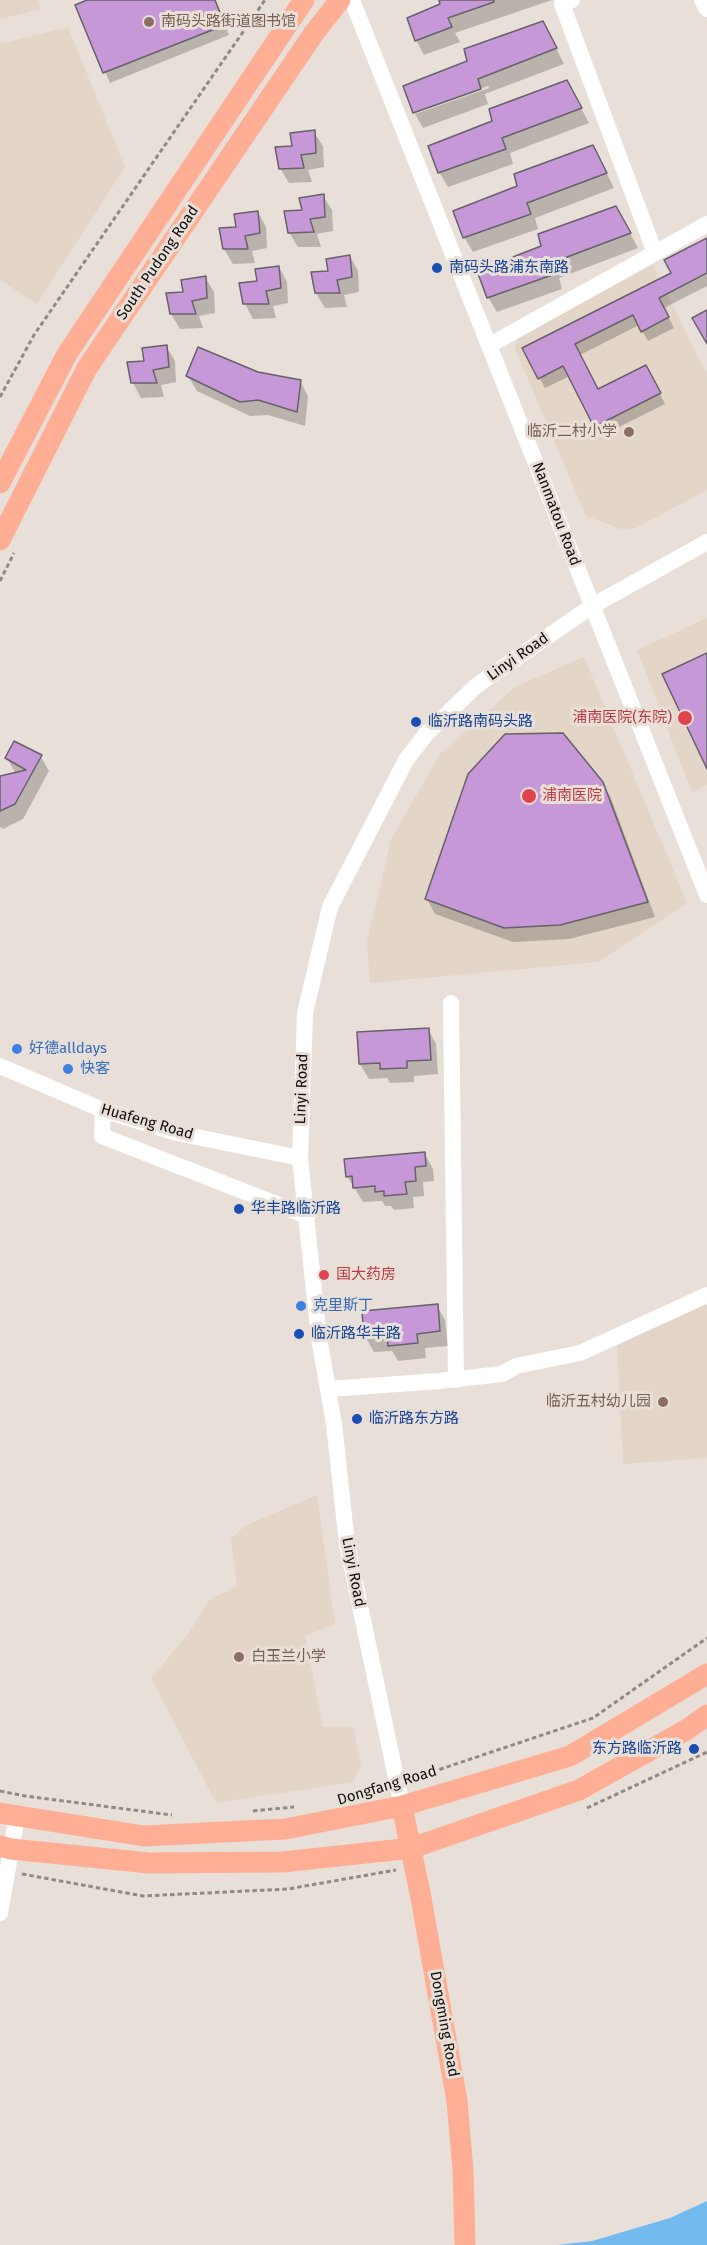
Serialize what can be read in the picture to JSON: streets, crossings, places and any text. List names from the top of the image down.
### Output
{
  "streets": {
    "main road": ["South Pudong Road", "Dongfang Road", "Dongming Road"],
    "street": ["Nanmatou Road", "Linyi Road", "Huafeng Road"]
  },
  "crossings": [
    ["Nanmatou Road", "Linyi Road"],
    ["Linyi Road", "Huafeng Road"],
    ["Linyi Road", "Dongfang Road"],
    ["Linyi Road", "Dongming Road"],
    ["Dongfang Road", "Dongming Road"]
  ],
  "places": [
    "南码头路街道图书馆",
    "南码头路浦东南路",
    "临沂二村小学",
    "浦南医院(东院)",
    "临沂路南码头路",
    "浦南医院",
    "好德alldays",
    "快客",
    "华丰路临沂路",
    "国大药房",
    "克里斯丁",
    "临沂路华丰路",
    "临沂五村幼儿园",
    "临沂路东方路",
    "白玉兰小学",
    "东方路临沂路"
  ]
}
